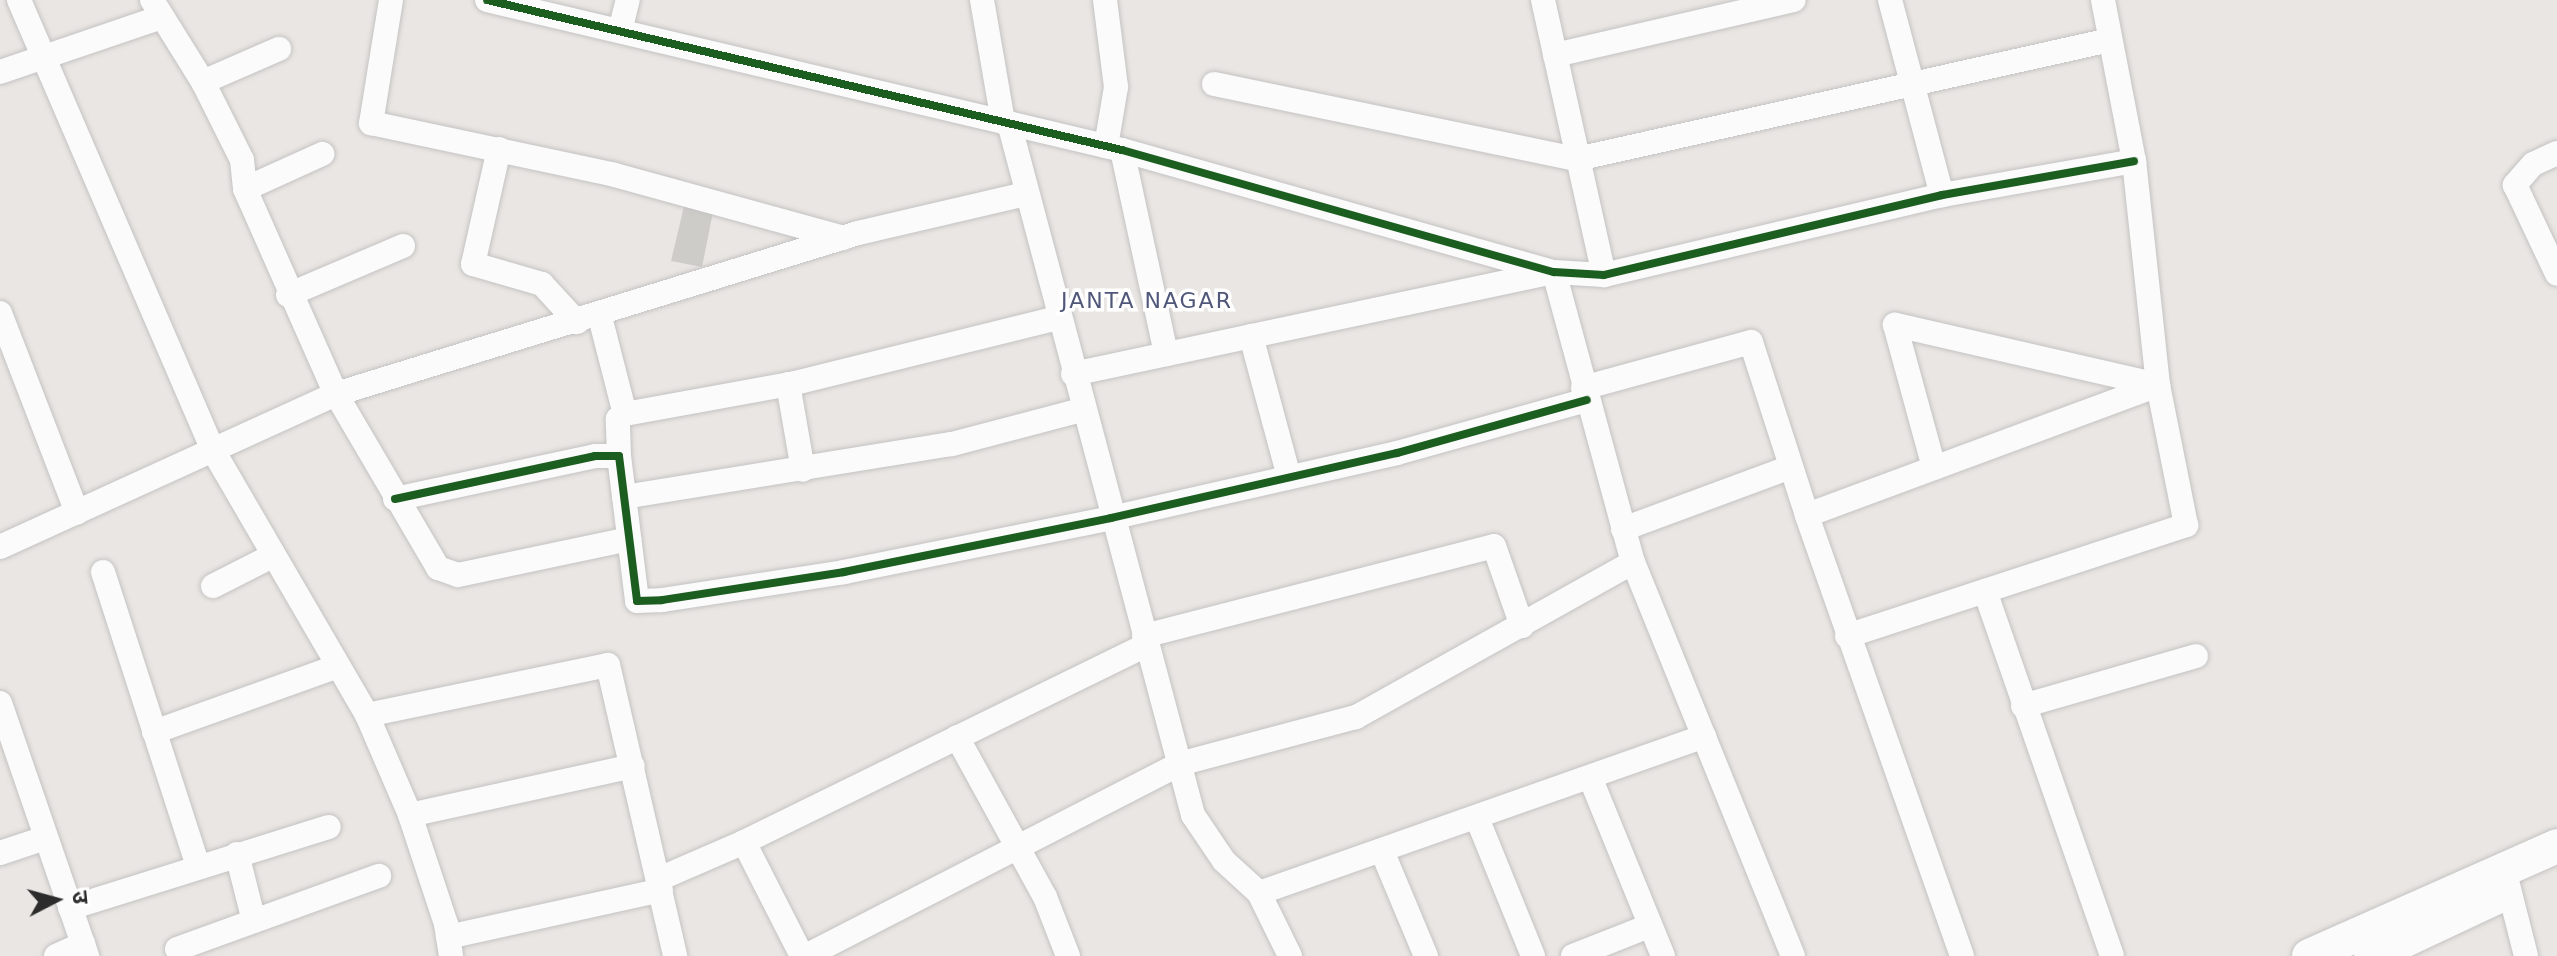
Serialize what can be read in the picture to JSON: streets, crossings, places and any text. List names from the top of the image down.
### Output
{
  "districts": ["JANTA NAGAR"],
  "north": "right"
}
